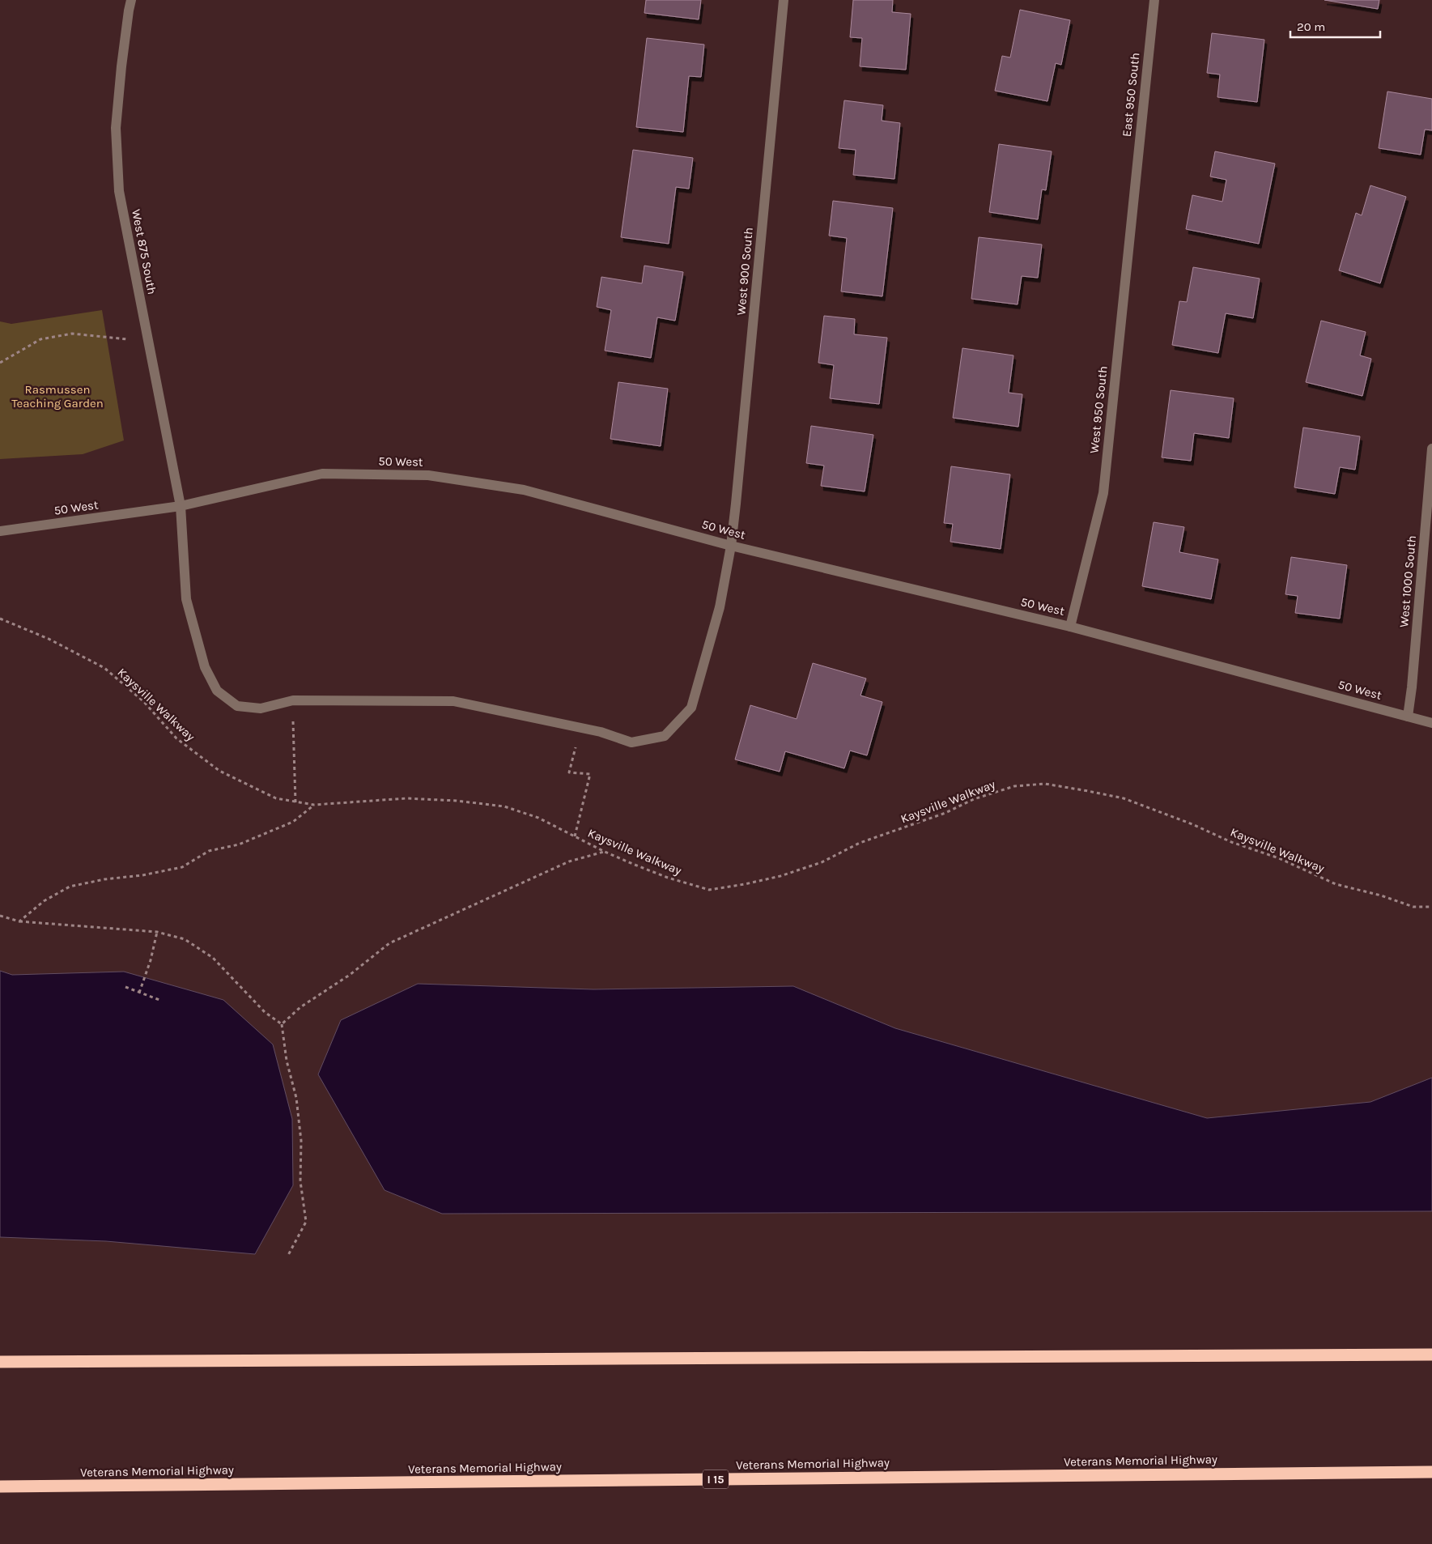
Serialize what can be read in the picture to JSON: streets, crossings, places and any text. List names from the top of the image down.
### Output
{
  "streets": {
    "highway": ["Veterans Memorial Highway", "I 15"],
    "street": [
      "East 950 South",
      "West 875 South",
      "West 900 South",
      "West 950 South",
      "50 West",
      "West 1000 South"
    ],
    "path": ["Kaysville Walkway"]
  },
  "crossings": [
    ["East 950 South", "West 950 South"],
    ["West 875 South", "West 900 South"],
    ["West 875 South", "50 West"],
    ["West 900 South", "50 West"],
    ["West 950 South", "50 West"],
    ["50 West", "West 1000 South"]
  ],
  "parks": ["Rasmussen Teaching Garden"],
  "scale_bar": "20 m"
}
